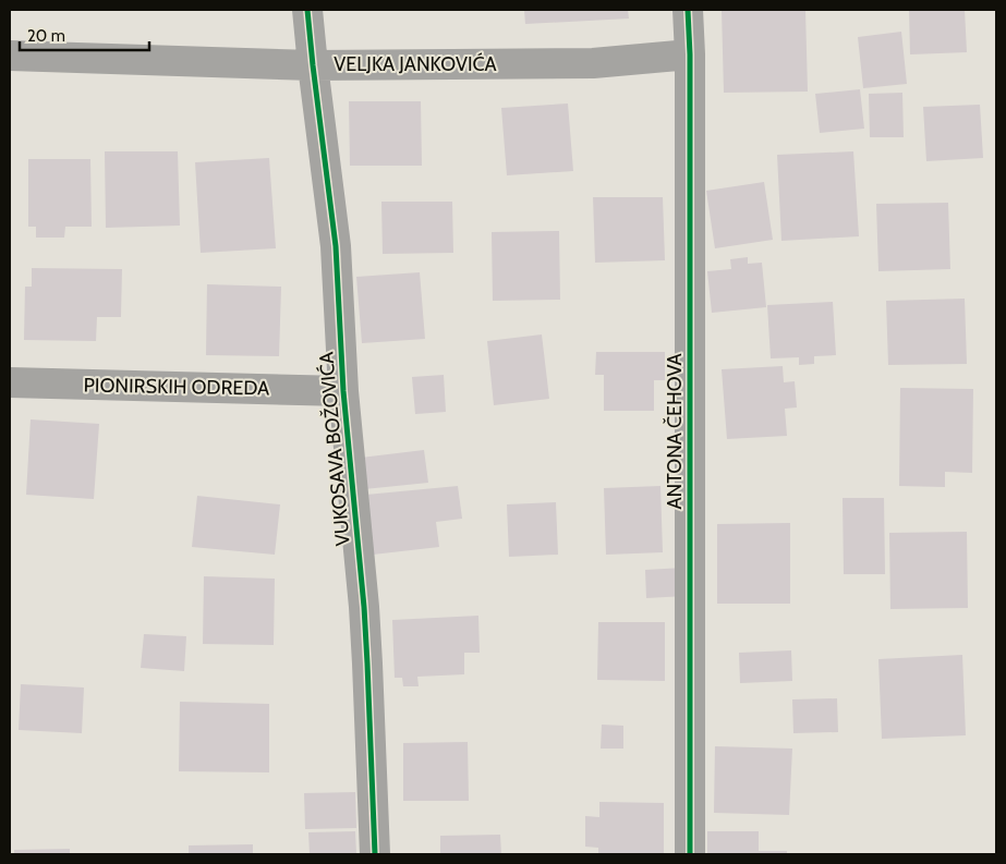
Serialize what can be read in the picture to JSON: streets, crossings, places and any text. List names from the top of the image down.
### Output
{
  "streets": {
    "street": [
      "VELJKA JANKOVIĆA",
      "PIONIRSKIH ODREDA",
      "ANTONA ČEHOVA",
      "VUKOSAVA BOŽOVIĆA"
    ]
  },
  "crossings": [
    ["VELJKA JANKOVIĆA", "ANTONA ČEHOVA"],
    ["VELJKA JANKOVIĆA", "VUKOSAVA BOŽOVIĆA"],
    ["PIONIRSKIH ODREDA", "VUKOSAVA BOŽOVIĆA"]
  ],
  "scale_bar": "20 m"
}
